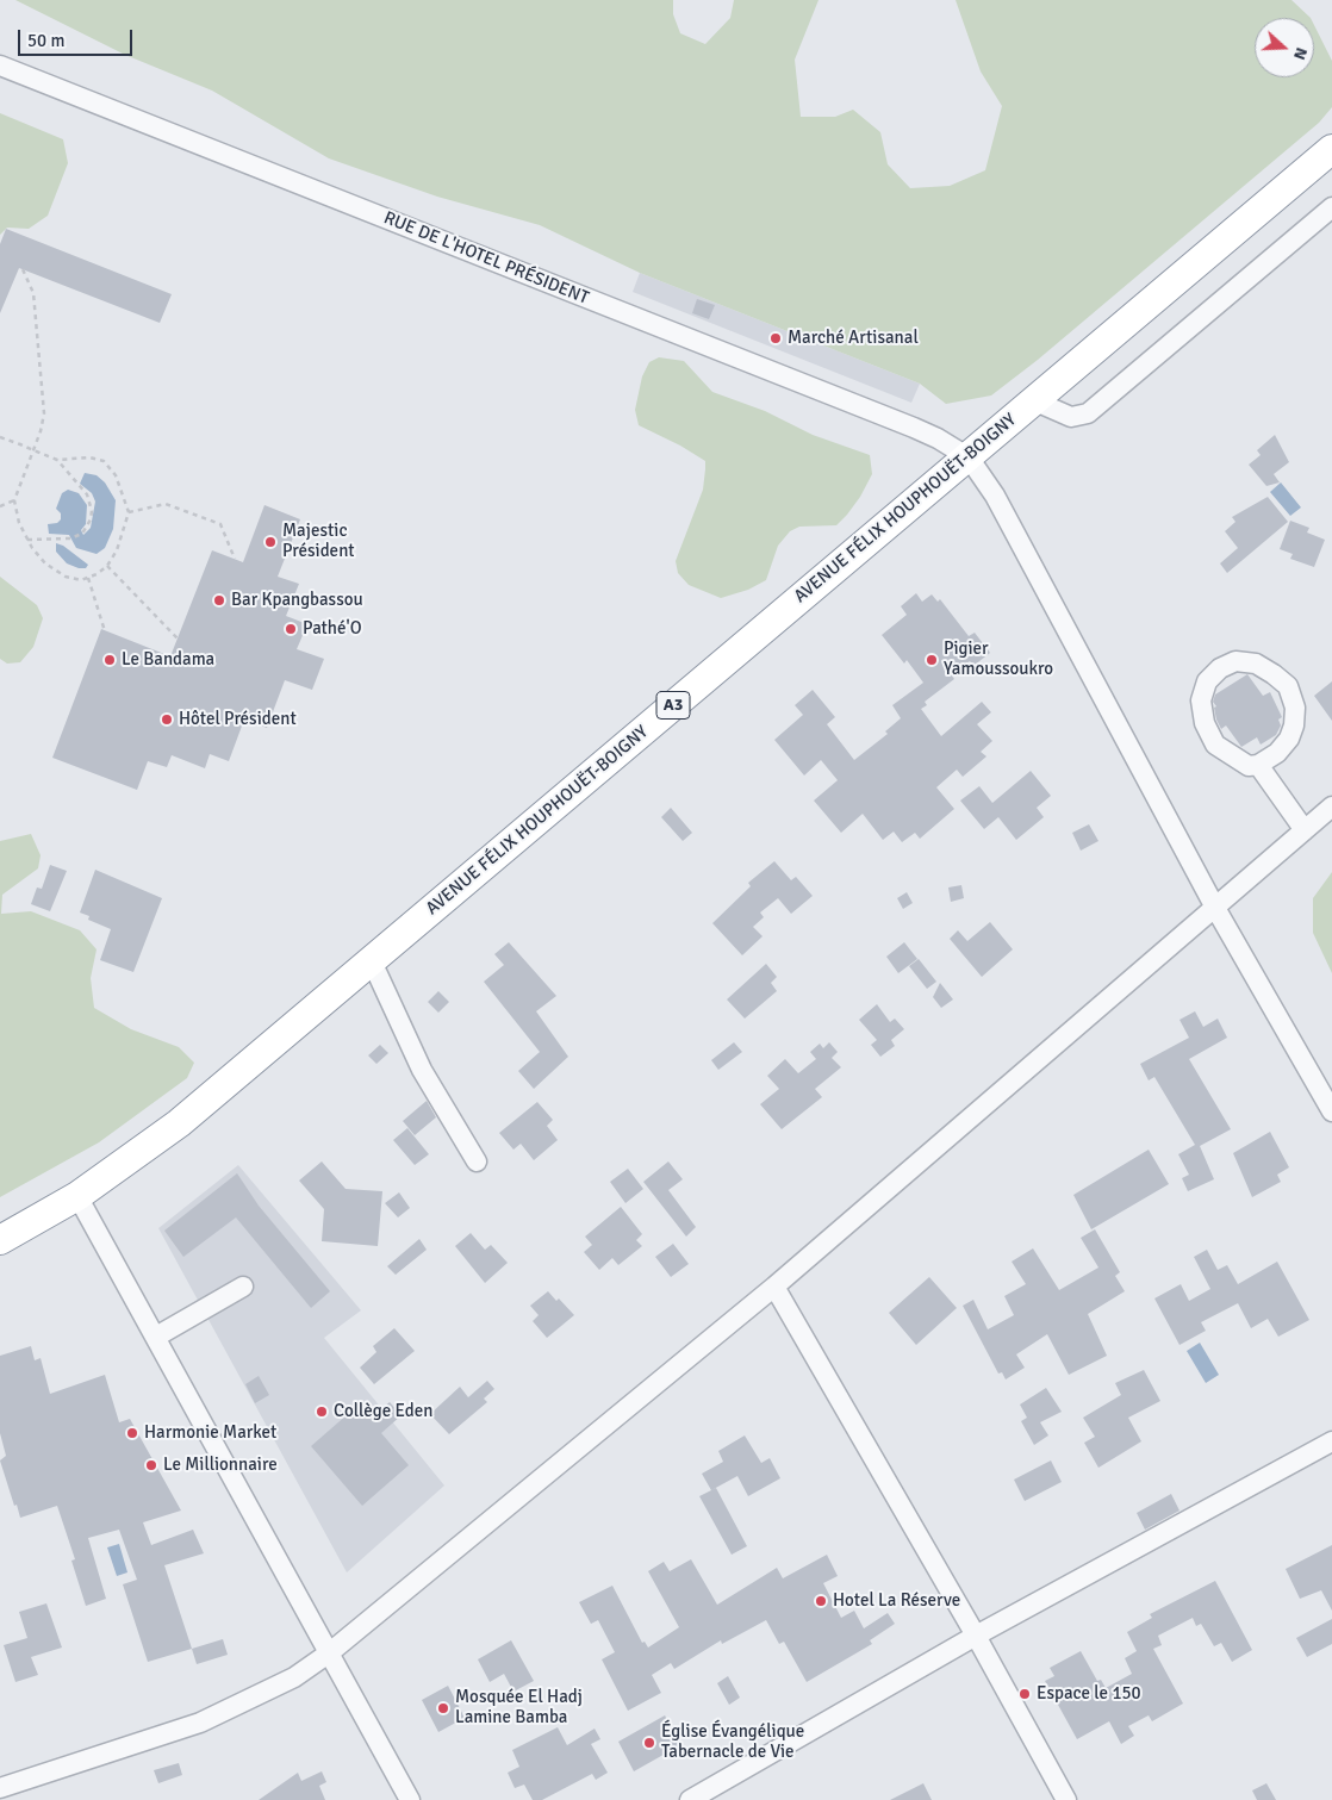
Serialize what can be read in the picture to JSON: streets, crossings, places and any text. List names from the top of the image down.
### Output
{
  "streets": {
    "highway": ["AVENUE FÉLIX HOUPHOUËT-BOIGNY", "A3"],
    "street": ["RUE DE L'HOTEL PRÉSIDENT"]
  },
  "crossings": [
    ["RUE DE L'HOTEL PRÉSIDENT", "AVENUE FÉLIX HOUPHOUËT-BOIGNY"]
  ],
  "places": [
    "Marché Artisanal",
    "Majestic Président",
    "Bar Kpangbassou",
    "Pathé'O",
    "Le Bandama",
    "Pigier Yamoussoukro",
    "Hôtel Président",
    "Collège Eden",
    "Harmonie Market",
    "Le Millionnaire",
    "Hotel La Réserve",
    "Espace le 150",
    "Mosquée El Hadj Lamine Bamba",
    "Église Évangélique Tabernacle de Vie"
  ],
  "scale_bar": "50 m",
  "north": "right"
}
